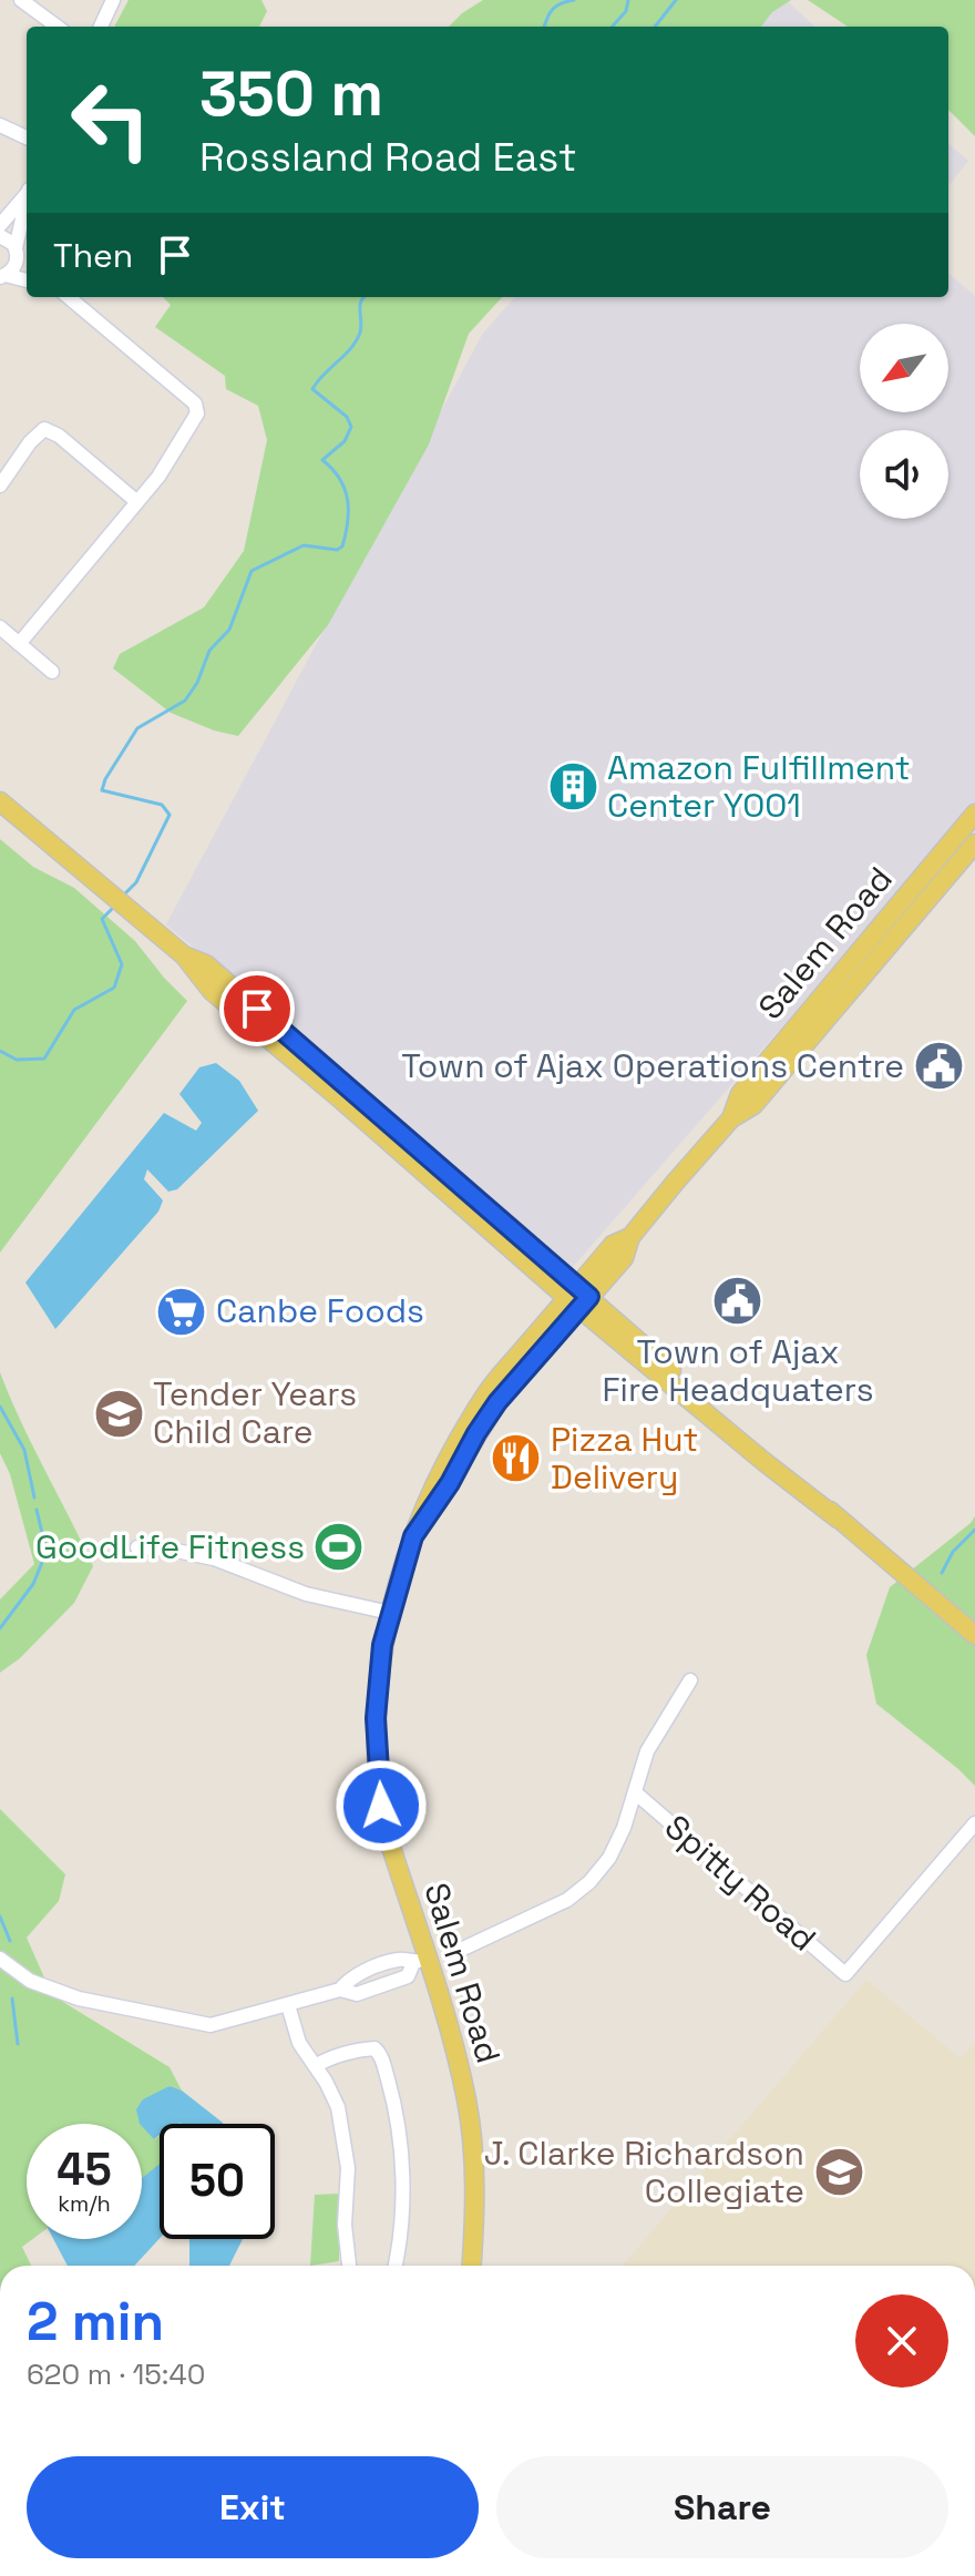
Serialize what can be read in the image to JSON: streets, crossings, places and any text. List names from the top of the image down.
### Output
{
  "streets": {
    "main road": ["Salem Road"],
    "street": ["Spitty Road"]
  },
  "places": {
    "building": ["Amazon Fulfillment Center YOO1"],
    "public building": ["Town of Ajax Operations Centre", "Town of Ajax Fire Headquaters"],
    "supermarket": ["Canbe Foods"],
    "school or university": ["Tender Years Child Care", "J. Clarke Richardson Collegiate"],
    "restaurant": ["Pizza Hut Delivery"],
    "sports": ["GoodLife Fitness"]
  },
  "north": "bottom left",
  "page": {
    "turn": ["350 m", "Rossland Road East"],
    "then": "Then",
    "speed": "45 km/h",
    "limit": "50",
    "heading": ["2 min", "620 m · 15:40"],
    "buttons": ["Exit", "Share"]
  }
}
